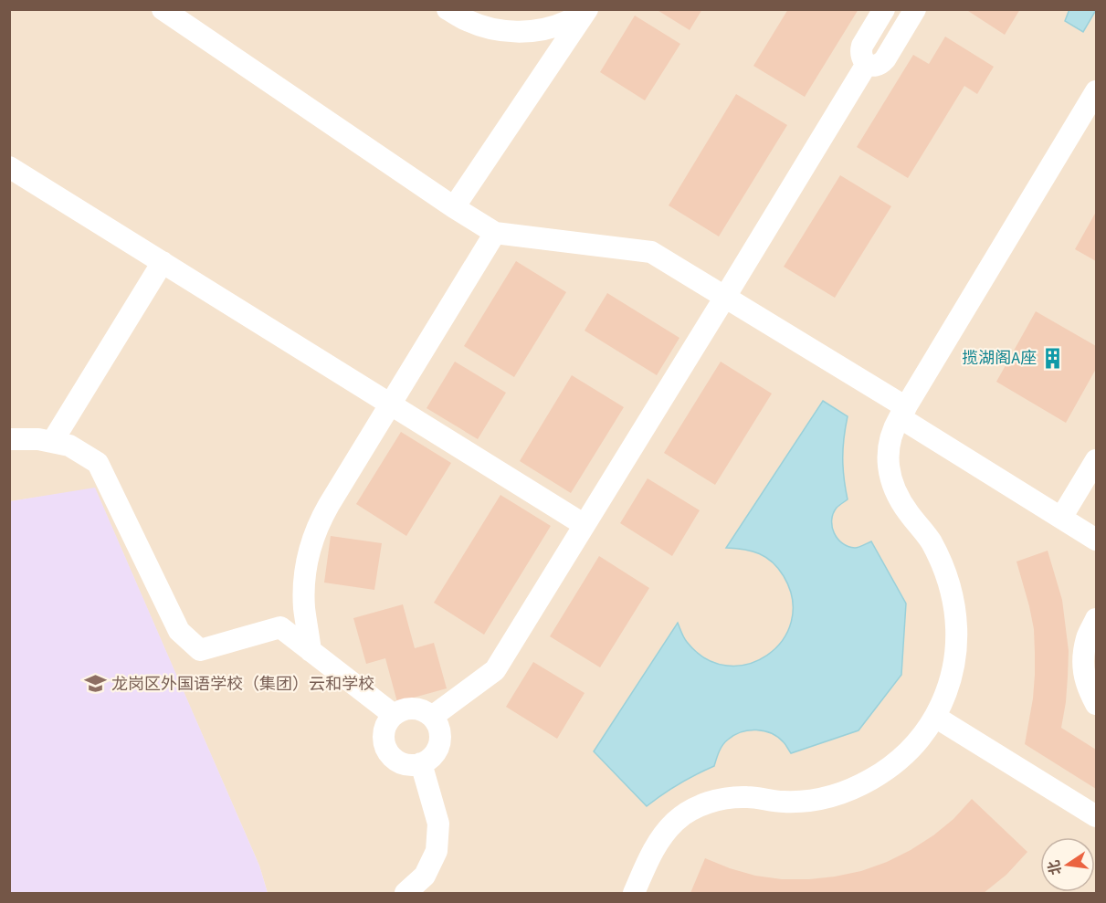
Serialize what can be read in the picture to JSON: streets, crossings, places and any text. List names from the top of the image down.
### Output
{
  "places": {
    "building": ["揽湖阁A座"],
    "school or university": ["龙岗区外国语学校（集团）云和学校"]
  },
  "north": "left"
}
